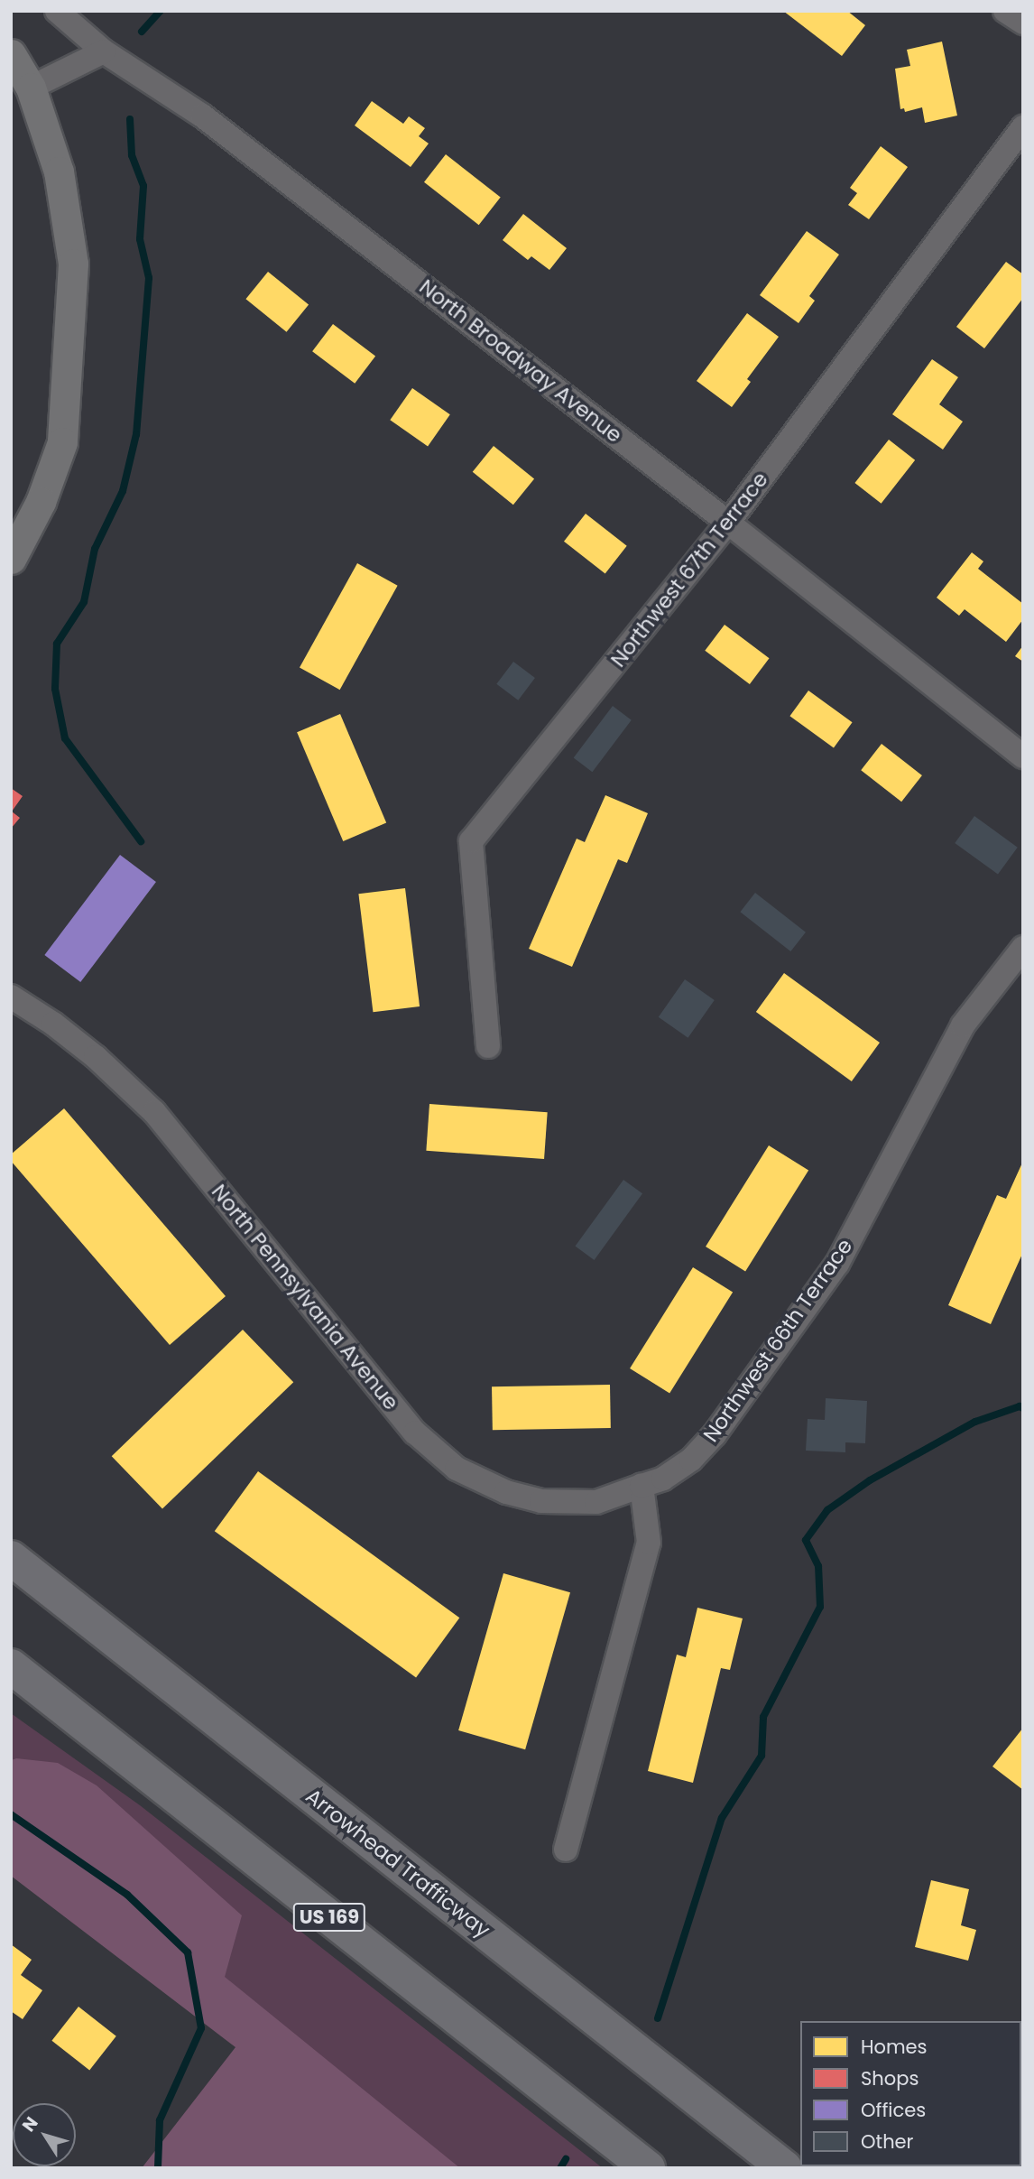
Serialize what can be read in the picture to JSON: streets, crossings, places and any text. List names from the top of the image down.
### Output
{
  "streets": {
    "highway": ["Arrowhead Trafficway", "US 169"],
    "street": [
      "North Broadway Avenue",
      "Northwest 67th Terrace",
      "North Pennsylvania Avenue",
      "Northwest 66th Terrace"
    ]
  },
  "crossings": [
    ["North Broadway Avenue", "Northwest 67th Terrace"],
    ["North Pennsylvania Avenue", "Northwest 66th Terrace"]
  ],
  "legend": [
    "Homes",
    "Shops",
    "Offices",
    "Other"
  ],
  "north": "top left"
}
